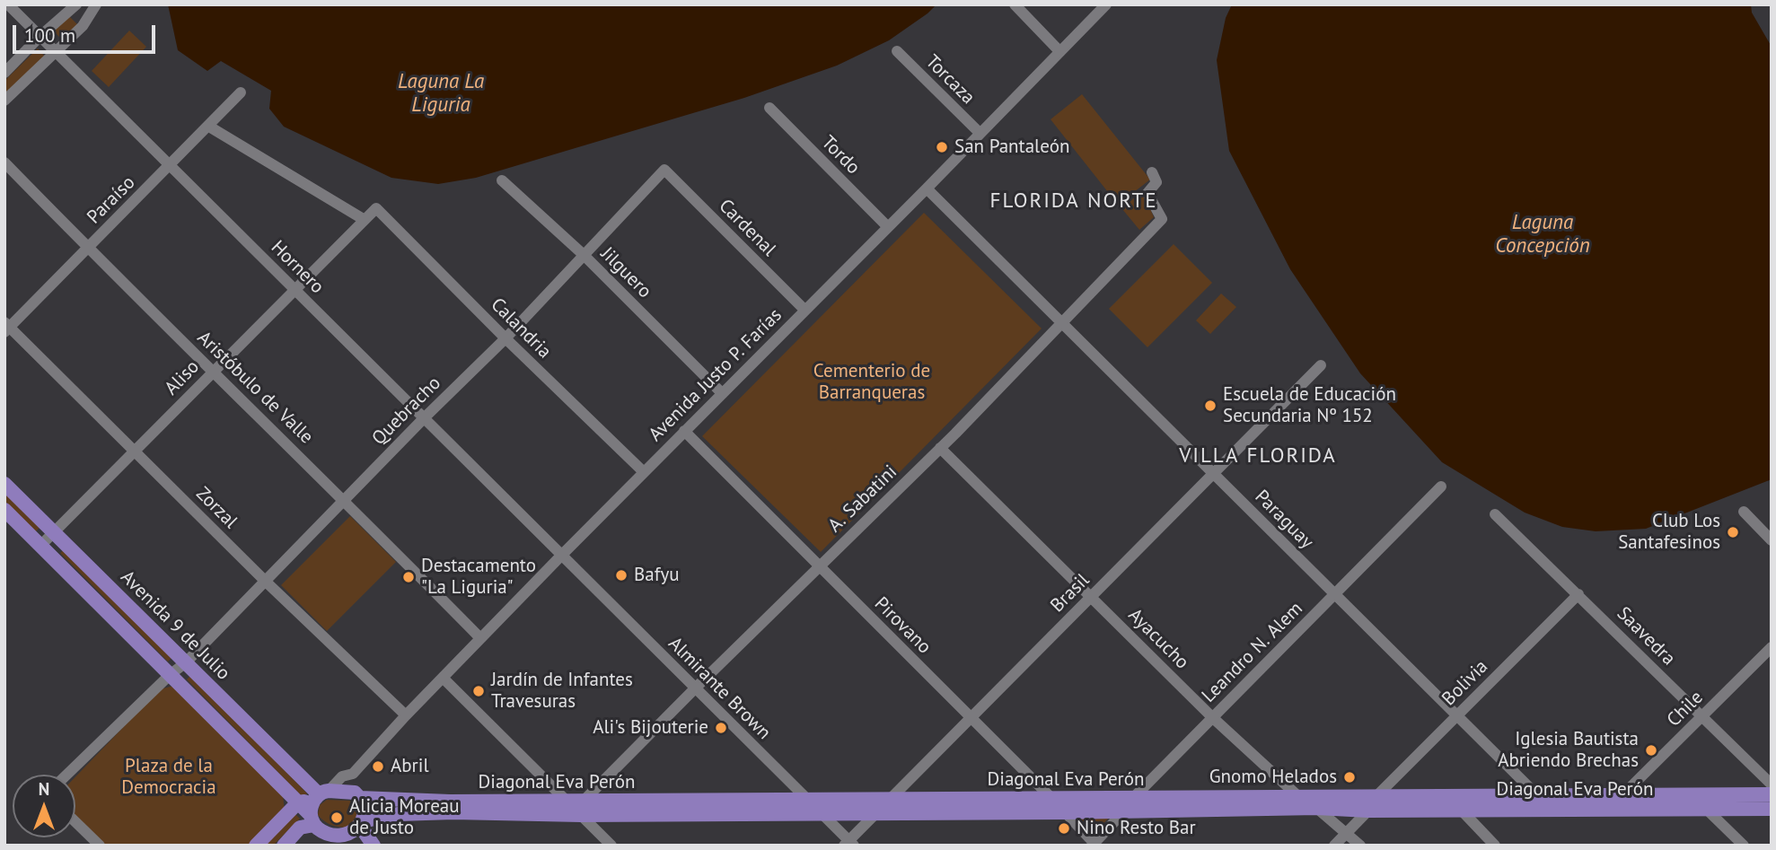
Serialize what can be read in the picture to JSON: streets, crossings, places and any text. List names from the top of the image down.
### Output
{
  "streets": {
    "main road": ["Avenida 9 de Julio", "Diagonal Eva Perón"],
    "street": [
      "Torcaza",
      "Tordo",
      "Paraíso",
      "Cardenal",
      "Hornero",
      "Jilguero",
      "Calandria",
      "Avenida Justo P. Farías",
      "Aliso",
      "Aristóbulo de Valle",
      "Quebracho",
      "A. Sabatini",
      "Zorzal",
      "Paraguay",
      "Brasil",
      "Pirovano",
      "Saavedra",
      "Ayacucho",
      "Leandro N. Alem",
      "Bolivia",
      "Almirante Brown",
      "Chile"
    ]
  },
  "crossings": [
    ["Torcaza", "Avenida Justo P. Farías"],
    ["Tordo", "Avenida Justo P. Farías"],
    ["Paraíso", "Hornero"],
    ["Paraíso", "Aristóbulo de Valle"],
    ["Paraíso", "Zorzal"],
    ["Cardenal", "Avenida Justo P. Farías"],
    ["Cardenal", "Quebracho"],
    ["Hornero", "Avenida Justo P. Farías"],
    ["Hornero", "Aliso"],
    ["Hornero", "Quebracho"],
    ["Hornero", "Almirante Brown"],
    ["Jilguero", "Avenida Justo P. Farías"],
    ["Jilguero", "Quebracho"],
    ["Calandria", "Avenida Justo P. Farías"],
    ["Calandria", "Aliso"],
    ["Calandria", "Quebracho"],
    ["Avenida Justo P. Farías", "Aristóbulo de Valle"],
    ["Avenida Justo P. Farías", "Zorzal"],
    ["Avenida Justo P. Farías", "Paraguay"],
    ["Avenida Justo P. Farías", "Avenida 9 de Julio"],
    ["Avenida Justo P. Farías", "Pirovano"],
    ["Avenida Justo P. Farías", "Almirante Brown"],
    ["Avenida Justo P. Farías", "Diagonal Eva Perón"],
    ["Aliso", "Aristóbulo de Valle"],
    ["Aliso", "Zorzal"],
    ["Aliso", "Avenida 9 de Julio"],
    ["Aristóbulo de Valle", "Quebracho"],
    ["Quebracho", "Zorzal"],
    ["Quebracho", "Avenida 9 de Julio"],
    ["A. Sabatini", "Paraguay"],
    ["A. Sabatini", "Pirovano"],
    ["A. Sabatini", "Ayacucho"],
    ["A. Sabatini", "Almirante Brown"],
    ["A. Sabatini", "Diagonal Eva Perón"],
    ["Paraguay", "Brasil"],
    ["Paraguay", "Leandro N. Alem"],
    ["Paraguay", "Bolivia"],
    ["Paraguay", "Diagonal Eva Perón"],
    ["Brasil", "Pirovano"],
    ["Brasil", "Ayacucho"],
    ["Brasil", "Almirante Brown"],
    ["Brasil", "Diagonal Eva Perón"],
    ["Avenida 9 de Julio", "Diagonal Eva Perón"],
    ["Pirovano", "Leandro N. Alem"],
    ["Pirovano", "Diagonal Eva Perón"],
    ["Saavedra", "Bolivia"],
    ["Saavedra", "Chile"],
    ["Ayacucho", "Leandro N. Alem"],
    ["Ayacucho", "Diagonal Eva Perón"],
    ["Leandro N. Alem", "Diagonal Eva Perón"],
    ["Bolivia", "Diagonal Eva Perón"],
    ["Almirante Brown", "Diagonal Eva Perón"],
    ["Chile", "Diagonal Eva Perón"]
  ],
  "districts": ["FLORIDA NORTE", "VILLA FLORIDA"],
  "water": ["Laguna La Liguria", "Laguna Concepción"],
  "parks": ["Cementerio de Barranqueras", "Plaza de la Democracia"],
  "places": [
    "San Pantaleón",
    "Escuela de Educación Secundaria Nº 152",
    "Club Los Santafesinos",
    "Bafyu",
    "Destacamento \"La Liguria\"",
    "Jardín de Infantes Travesuras",
    "Ali's Bijouterie",
    "Iglesia Bautista Abriendo Brechas",
    "Abril",
    "Gnomo Helados",
    "Alicia Moreau de Justo",
    "Nino Resto Bar"
  ],
  "scale_bar": "100 m",
  "north": "top"
}
